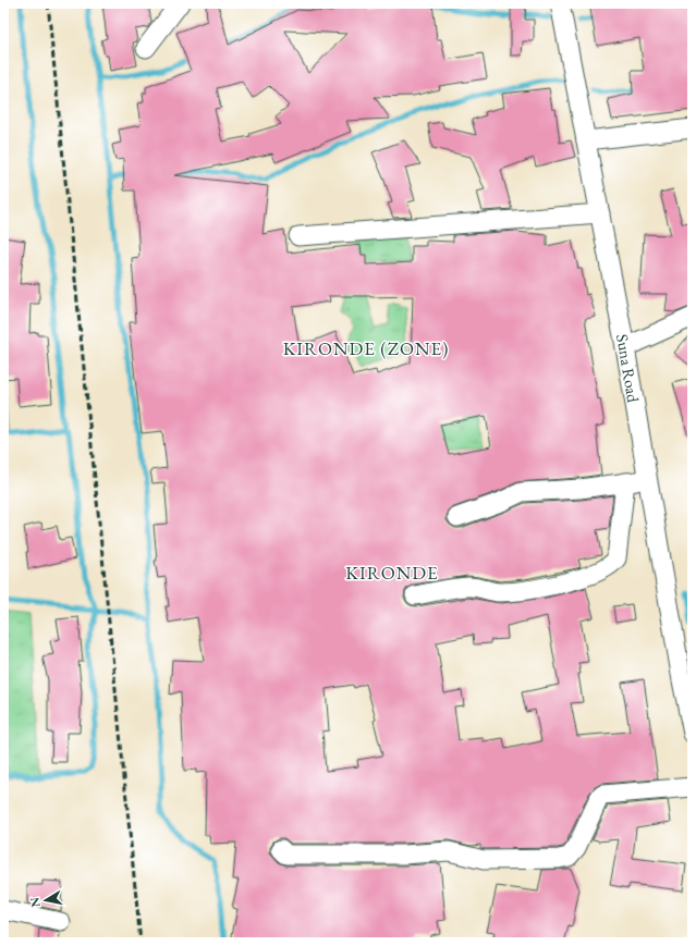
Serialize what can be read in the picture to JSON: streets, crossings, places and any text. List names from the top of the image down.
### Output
{
  "streets": {
    "street": ["Suna Road"]
  },
  "districts": ["KIRONDE (ZONE)", "KIRONDE"],
  "north": "left"
}
